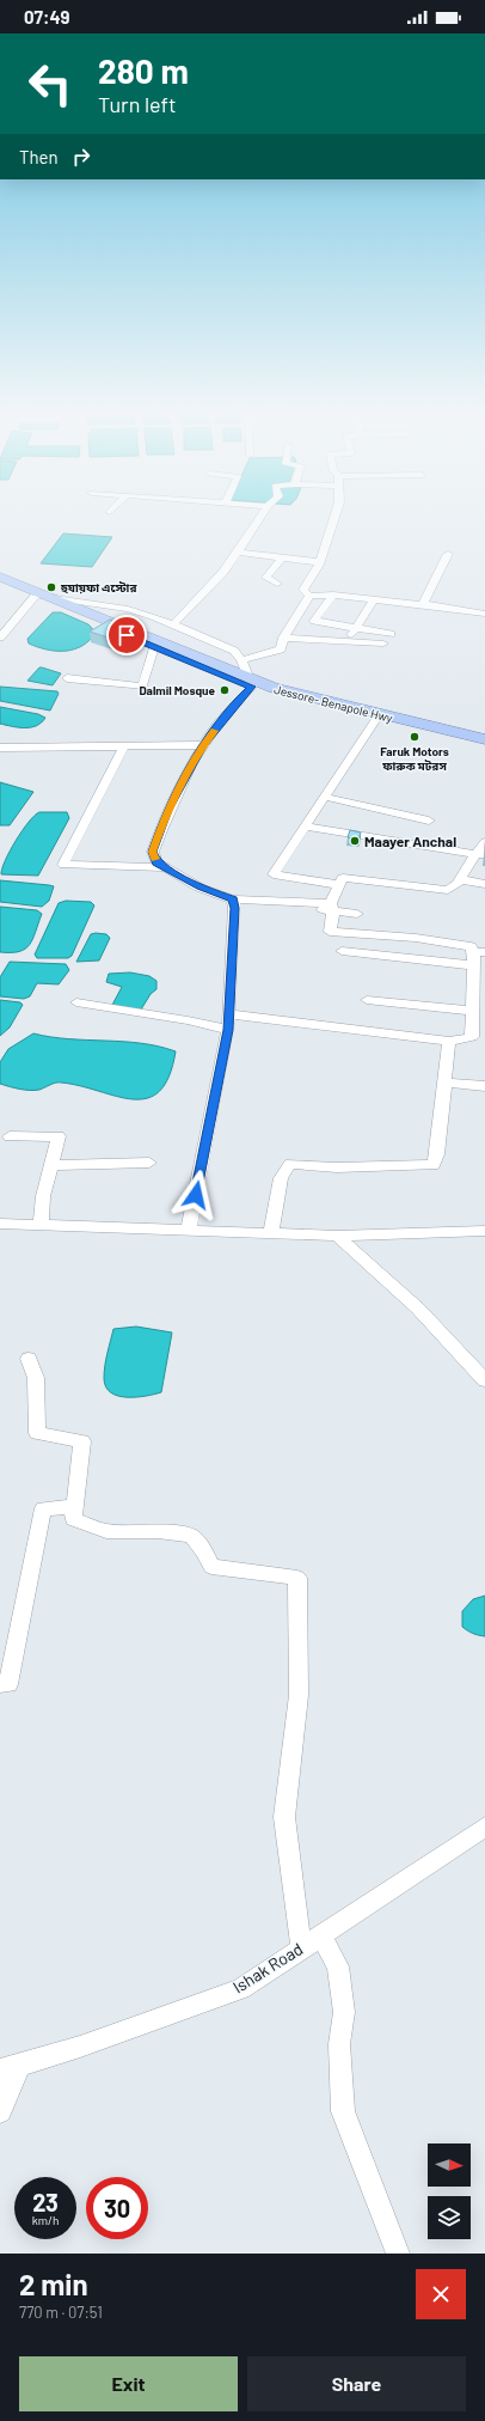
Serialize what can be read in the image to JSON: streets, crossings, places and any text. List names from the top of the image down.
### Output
{
  "streets": {
    "highway": ["Jessore- Benapole Hwy"],
    "street": ["Ishak Road"]
  },
  "places": [
    "হুযায়ফা এস্টোর",
    "Dalmil Mosque",
    "Faruk Motors ফারুক মটরস",
    "Maayer Anchal"
  ],
  "north": "right",
  "page": {
    "status": "07:49",
    "turn": ["280 m", "Turn left"],
    "then": "Then",
    "speed": "23 km/h",
    "limit": "30",
    "heading": ["2 min", "770 m · 07:51"],
    "buttons": ["Exit", "Share"]
  }
}
